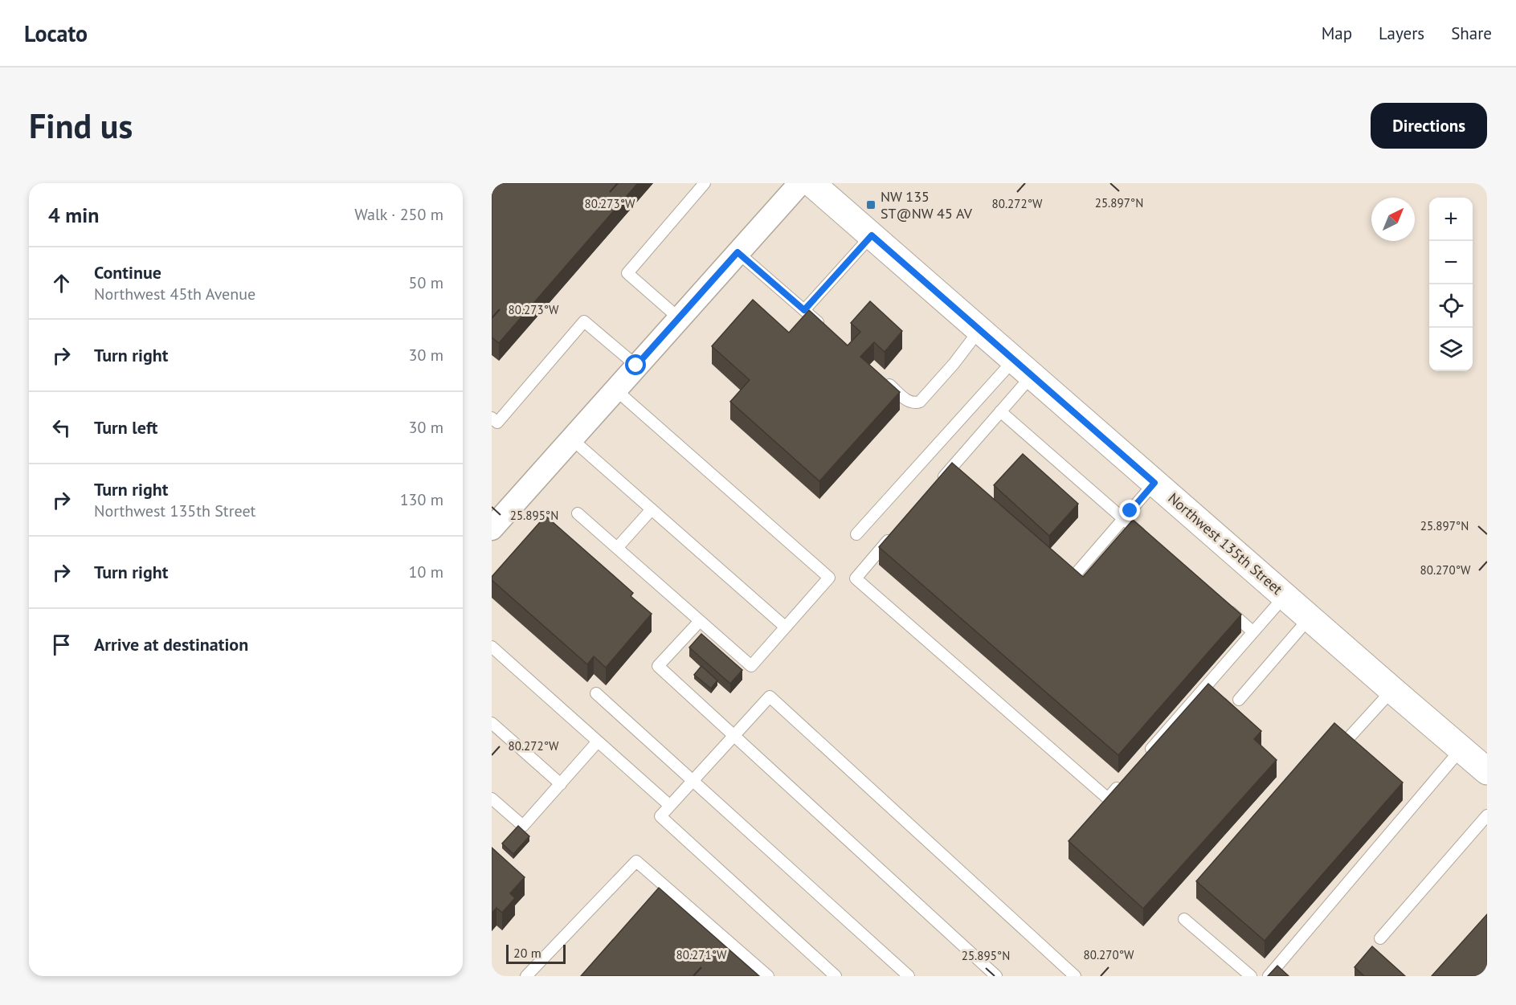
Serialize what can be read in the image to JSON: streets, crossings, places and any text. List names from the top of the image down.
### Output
{
  "streets": {
    "main road": ["Northwest 135th Street"]
  },
  "places": {
    "transit": ["NW 135 ST@NW 45 AV"]
  },
  "scale_bar": "20 m",
  "north": "top right",
  "page": {
    "header": "Locato",
    "nav": ["Map", "Layers", "Share"],
    "buttons": "Directions",
    "title": "Find us",
    "heading": ["4 min", "Walk · 250 m"],
    "map_buttons": ["+", "−"],
    "list": [
      ["Continue", "Northwest 45th Avenue", "50 m"],
      ["Turn right", "30 m"],
      ["Turn left", "30 m"],
      ["Turn right", "Northwest 135th Street", "130 m"],
      ["Turn right", "10 m"],
      "Arrive at destination"
    ],
    "scale": "20 m"
  },
  "coordinates": [
    "25.897°N",
    "80.273°W",
    "80.272°W",
    "25.895°N",
    "80.270°W",
    "80.271°W"
  ]
}
